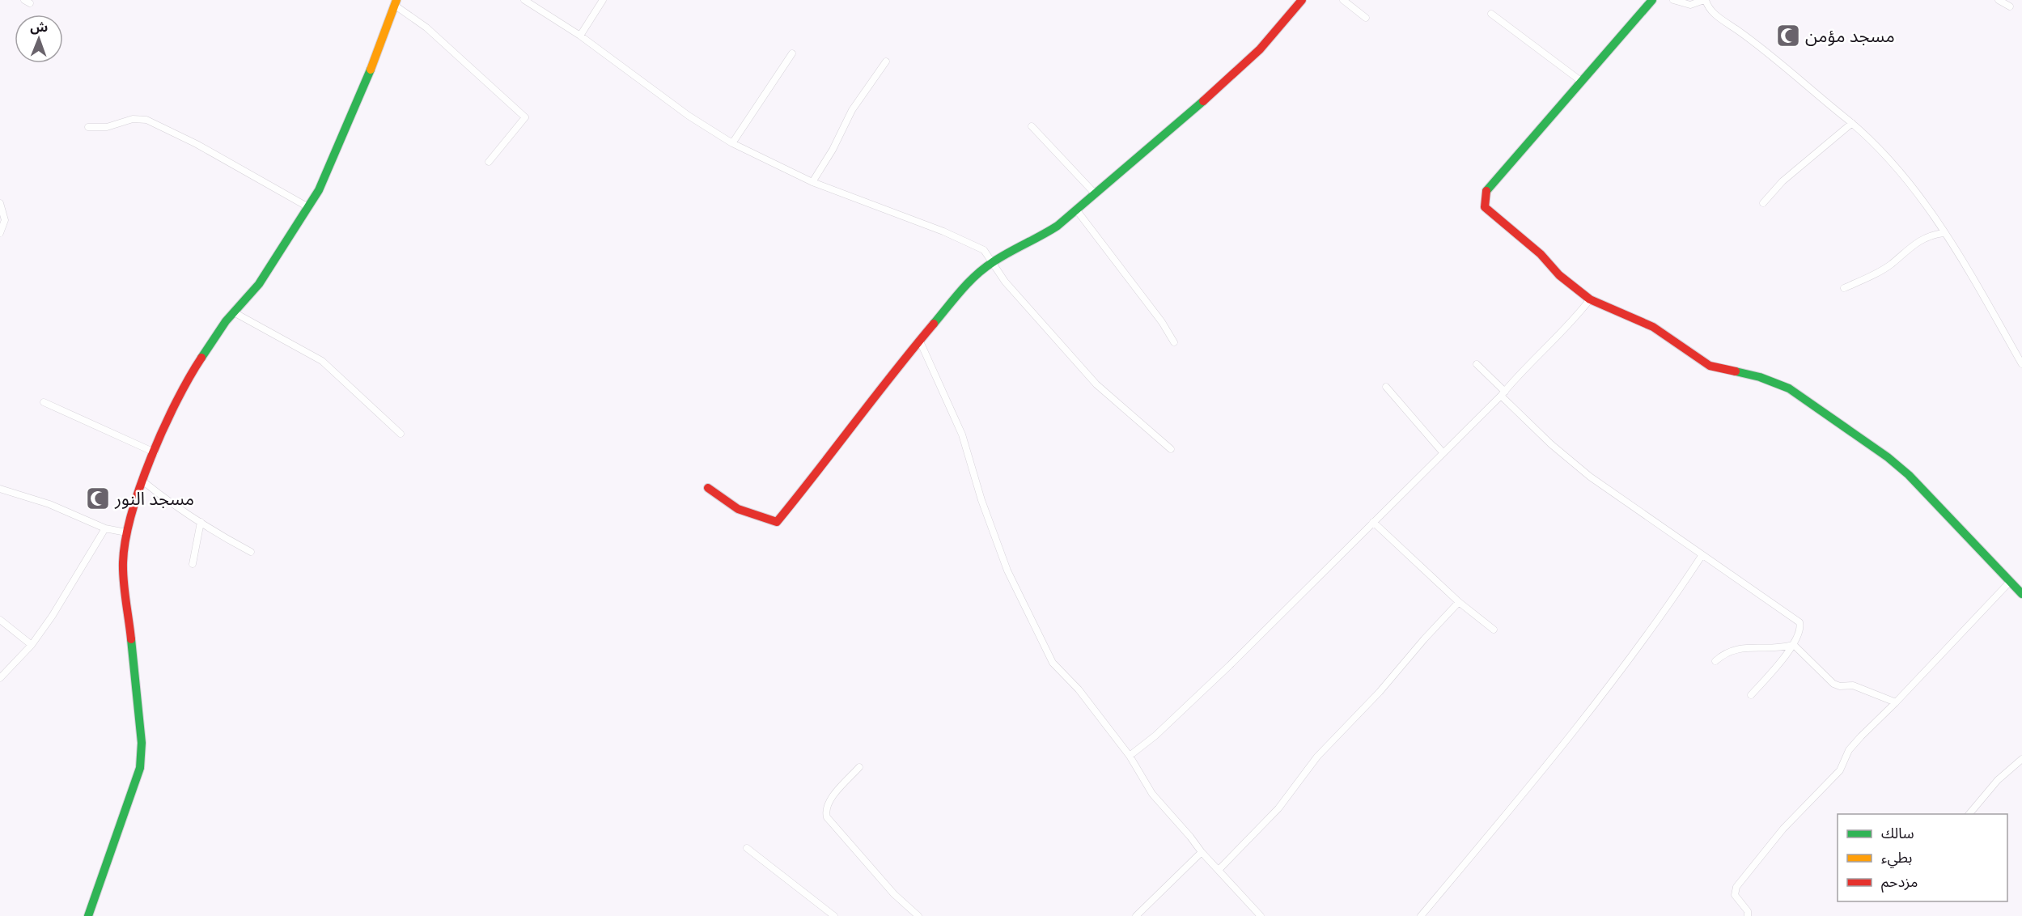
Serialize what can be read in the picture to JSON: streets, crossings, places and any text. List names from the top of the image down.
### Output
{
  "places": {
    "mosque": ["مسجد مؤمن", "مسجد النور"]
  },
  "legend": ["سالك", "بطيء", "مزدحم"],
  "north": "top"
}
